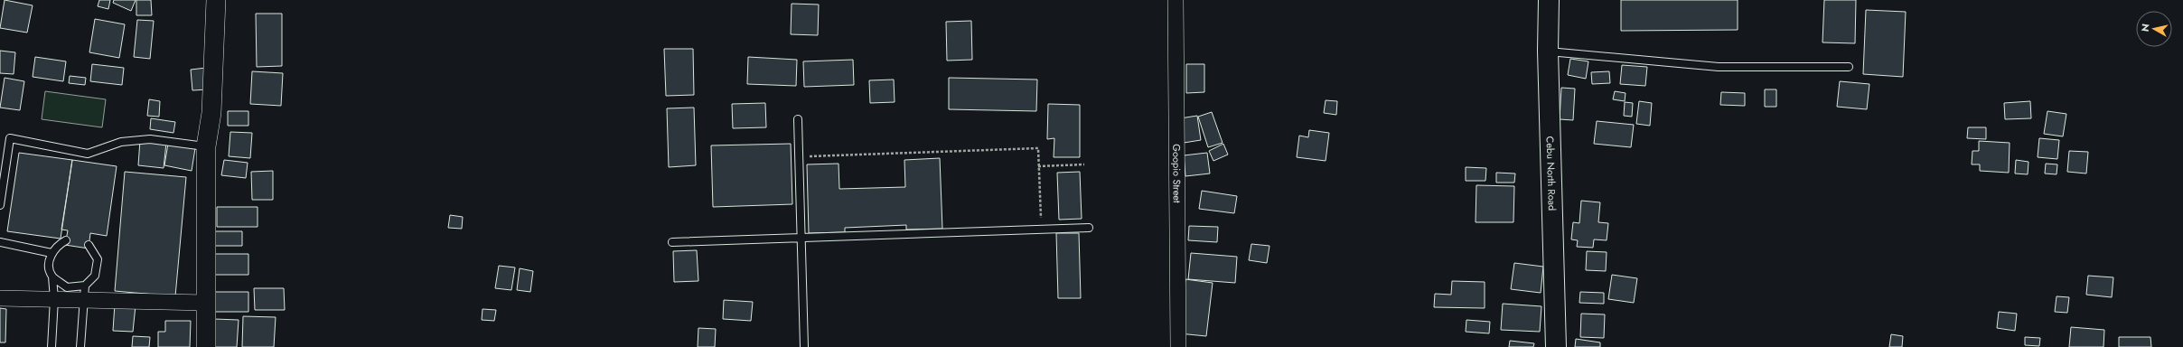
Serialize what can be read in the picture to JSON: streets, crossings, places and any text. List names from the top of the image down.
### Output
{
  "streets": {
    "highway": ["Cebu North Road"],
    "street": ["Goopio Street"]
  },
  "north": "left"
}
